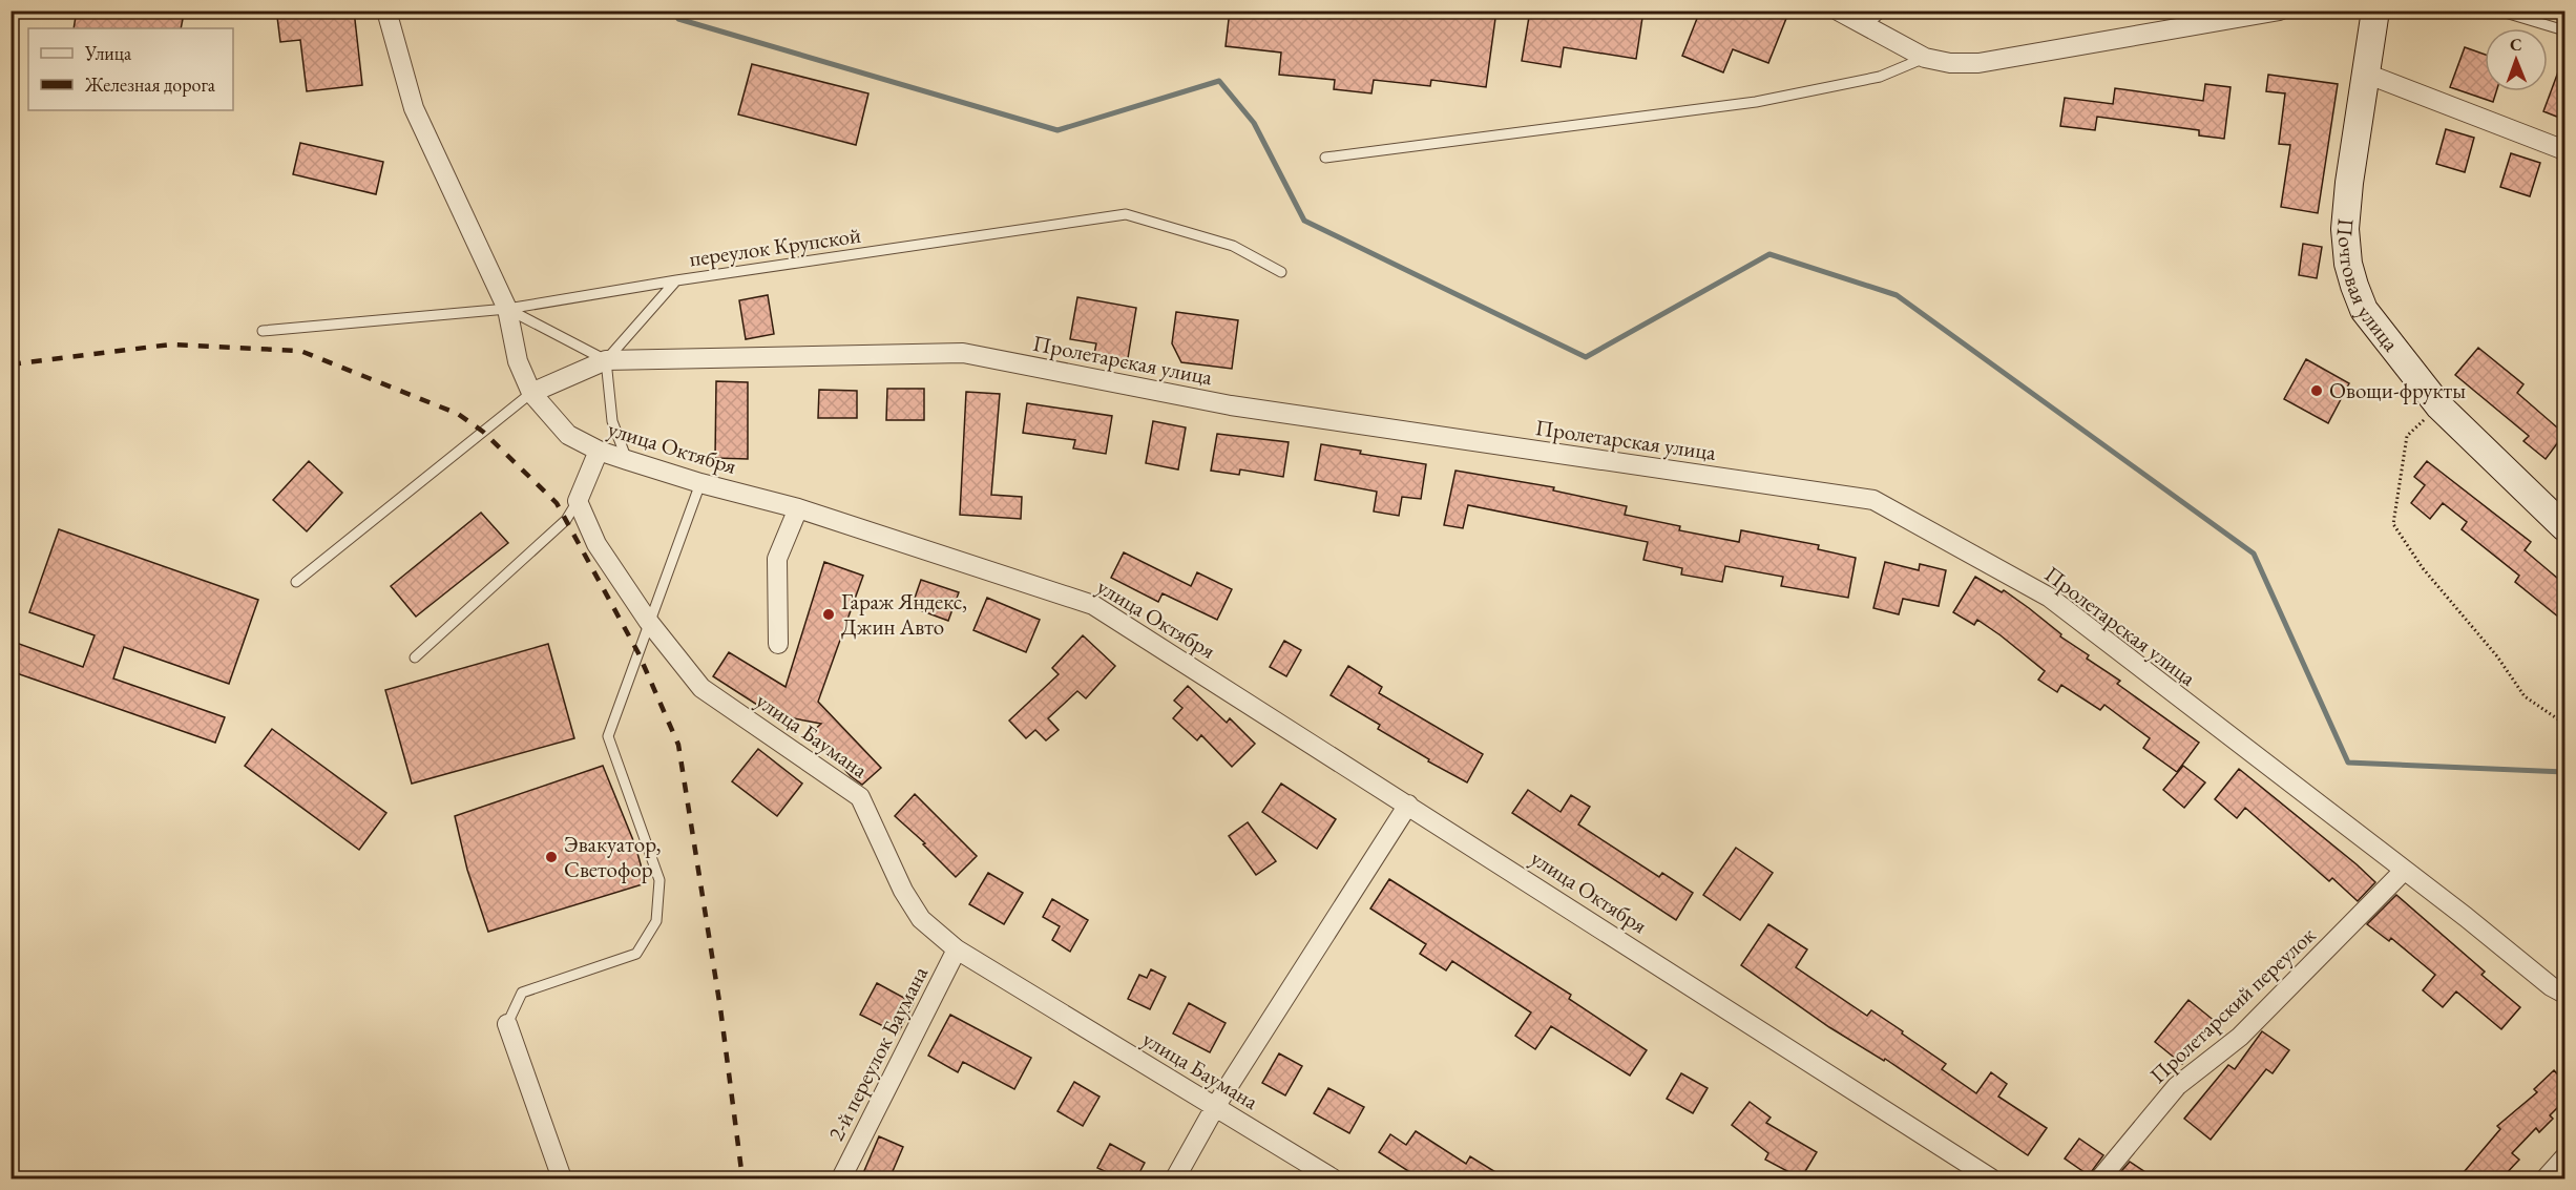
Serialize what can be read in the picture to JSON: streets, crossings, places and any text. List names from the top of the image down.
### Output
{
  "streets": {
    "main road": ["Почтовая улица"],
    "street": [
      "Пролетарская улица",
      "улица Октября",
      "улица Баумана",
      "Пролетарский переулок",
      "2-й переулок Баумана"
    ],
    "lane": ["переулок Крупской"]
  },
  "crossings": [
    ["переулок Крупской", "улица Октября"],
    ["Пролетарская улица", "улица Октября"],
    ["Пролетарская улица", "Пролетарский переулок"],
    ["улица Баумана", "2-й переулок Баумана"]
  ],
  "places": ["Овощи-фрукты", "Гараж Яндекс, Джин Авто", "Эвакуатор, Светофор"],
  "legend": ["Улица", "Железная дорога"],
  "north": "top"
}
